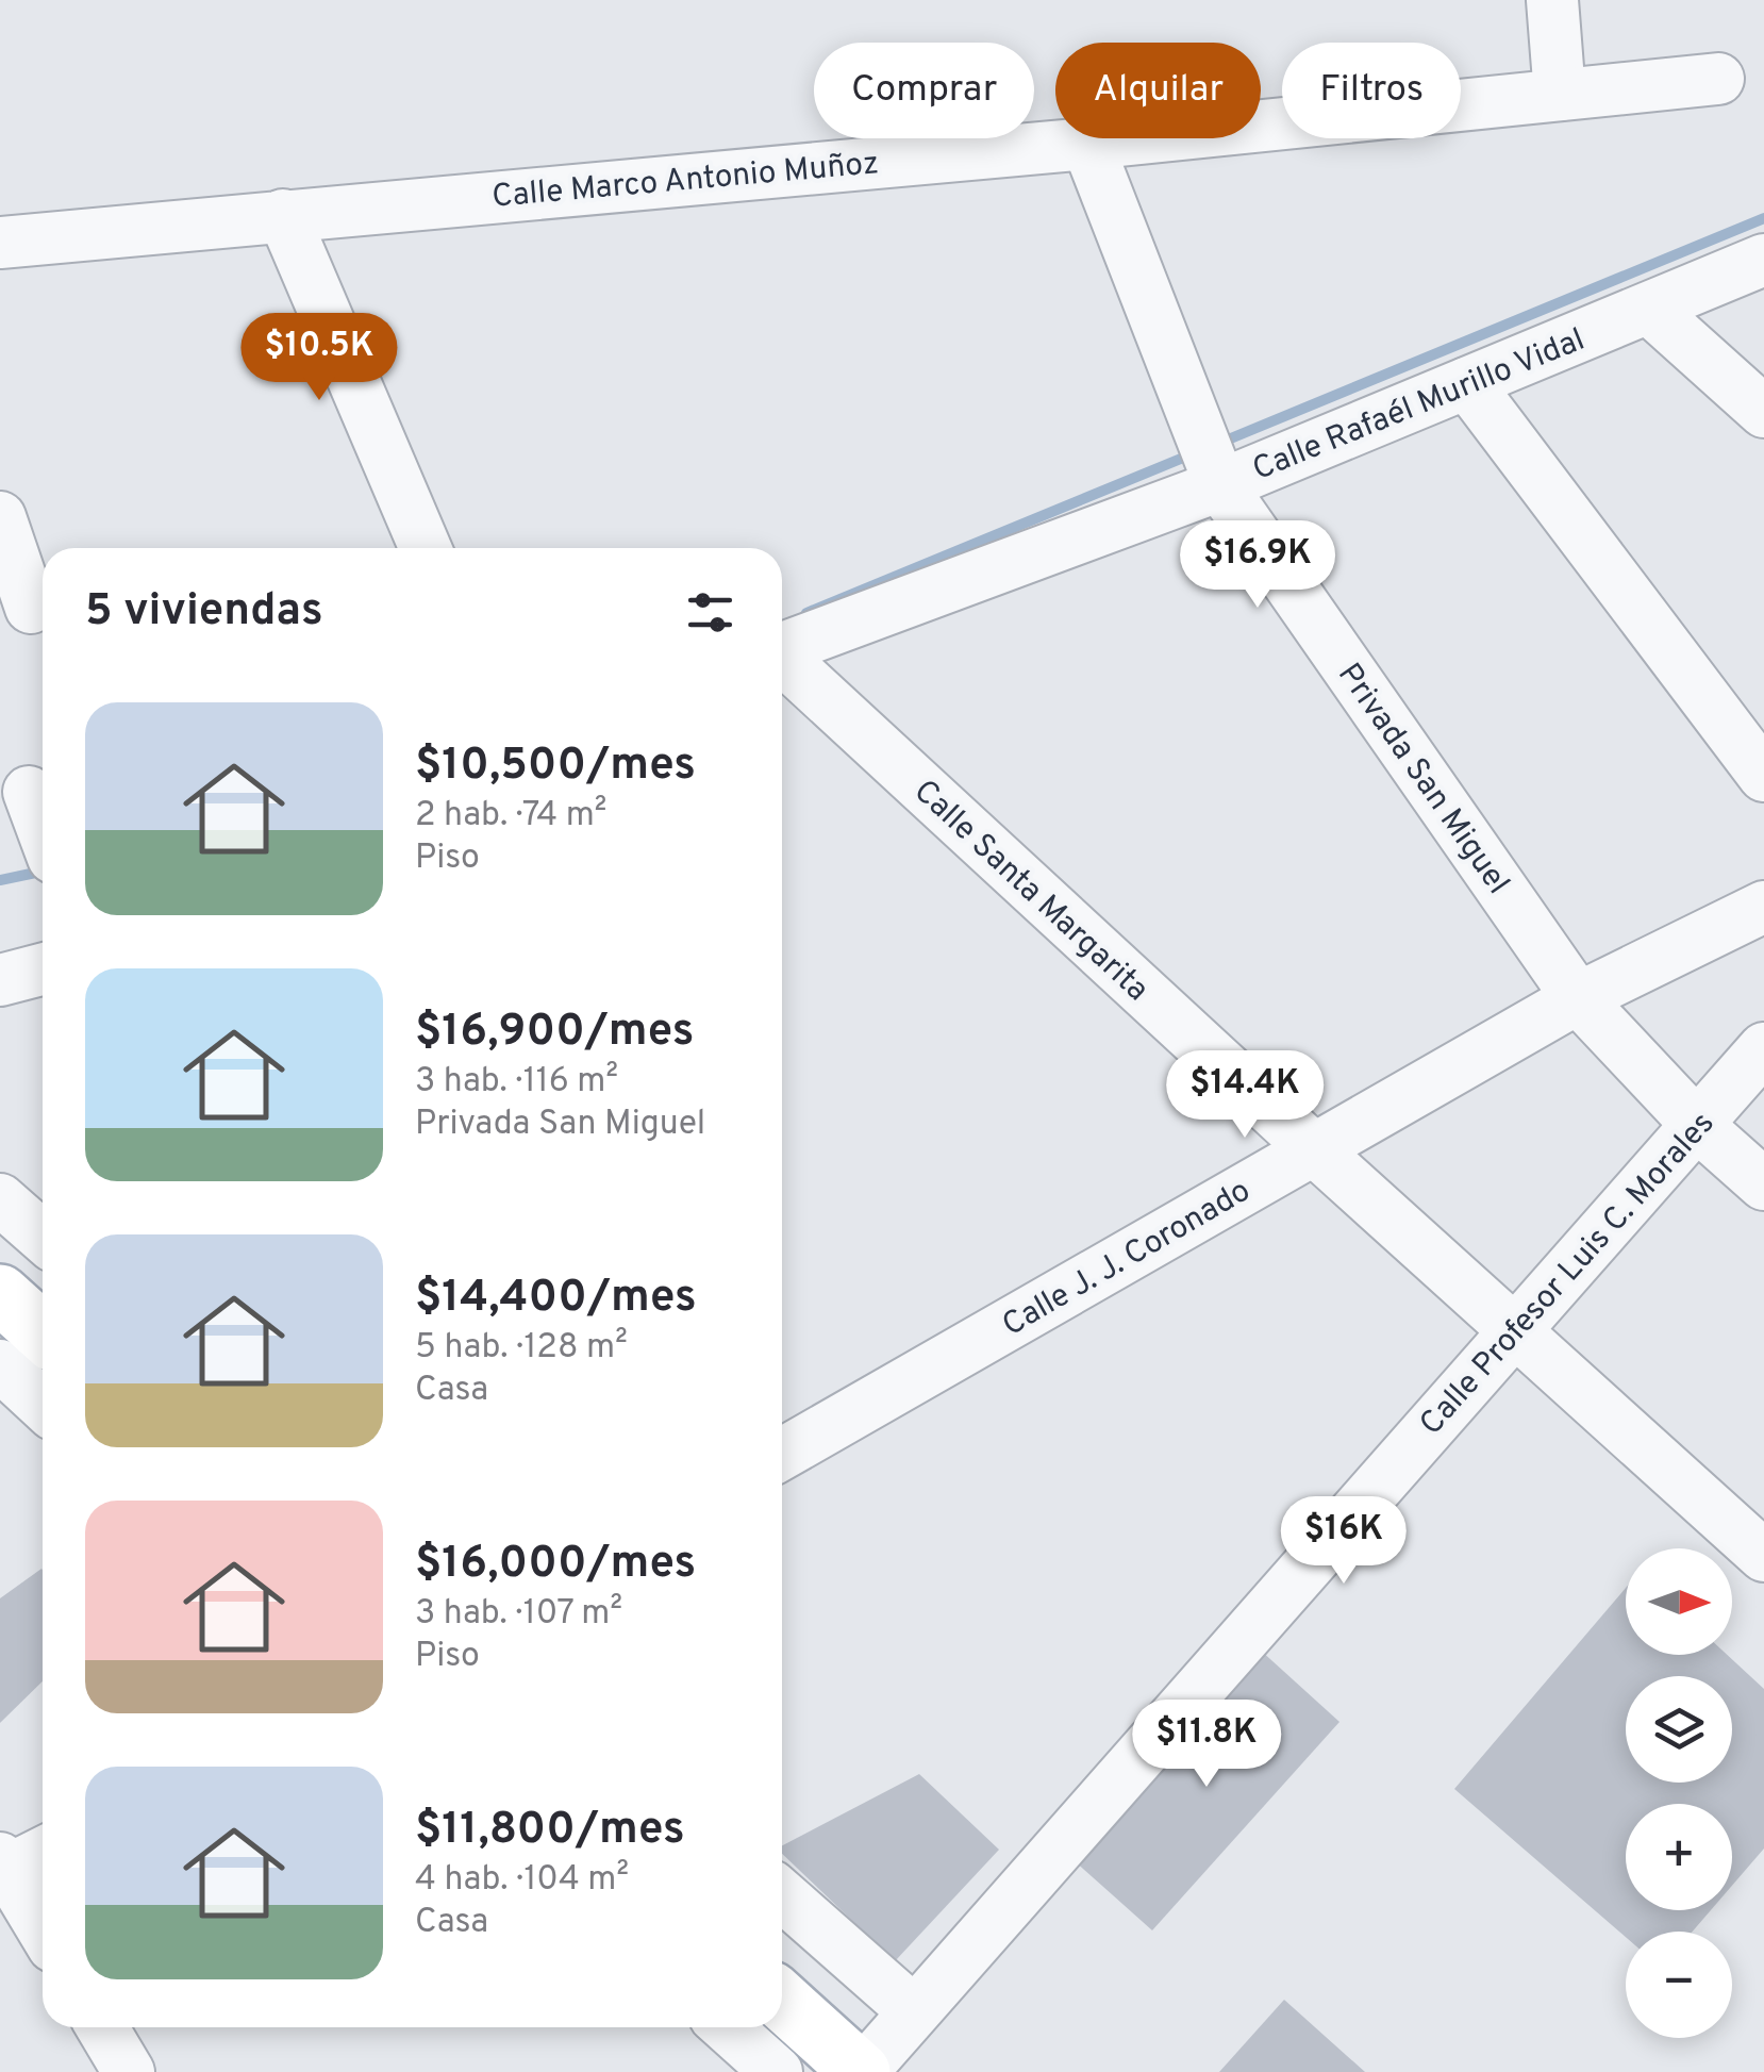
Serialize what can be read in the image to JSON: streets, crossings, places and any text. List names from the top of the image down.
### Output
{
  "streets": {
    "street": [
      "Calle Marco Antonio Muñoz",
      "Calle Rafaél Murillo Vidal",
      "Privada San Miguel",
      "Calle Santa Margarita",
      "Calle J. J. Coronado",
      "Calle Profesor Luis C. Morales"
    ]
  },
  "crossings": [
    ["Calle Marco Antonio Muñoz", "Privada San Miguel"],
    ["Calle Rafaél Murillo Vidal", "Privada San Miguel"],
    ["Privada San Miguel", "Calle J. J. Coronado"],
    ["Privada San Miguel", "Calle Profesor Luis C. Morales"],
    ["Calle Santa Margarita", "Calle J. J. Coronado"],
    ["Calle Santa Margarita", "Calle Profesor Luis C. Morales"]
  ],
  "north": "right",
  "page": {
    "chip": ["Comprar", "Alquilar", "Filtros"],
    "price": [
      "$10.5K",
      "$16.9K",
      "$14.4K",
      "$16K",
      "$11.8K"
    ],
    "heading": "5 viviendas",
    "list": [
      {
        "name": "$10,500/mes",
        "note": "2 hab. · 74 m² · Piso"
      },
      {
        "name": "$16,900/mes",
        "note": "3 hab. · 116 m² · Privada San Miguel"
      },
      {
        "name": "$14,400/mes",
        "note": "5 hab. · 128 m² · Casa"
      },
      {
        "name": "$16,000/mes",
        "note": "3 hab. · 107 m² · Piso"
      },
      {
        "name": "$11,800/mes",
        "note": "4 hab. · 104 m² · Casa"
      }
    ],
    "map_buttons": ["+", "−"]
  }
}
